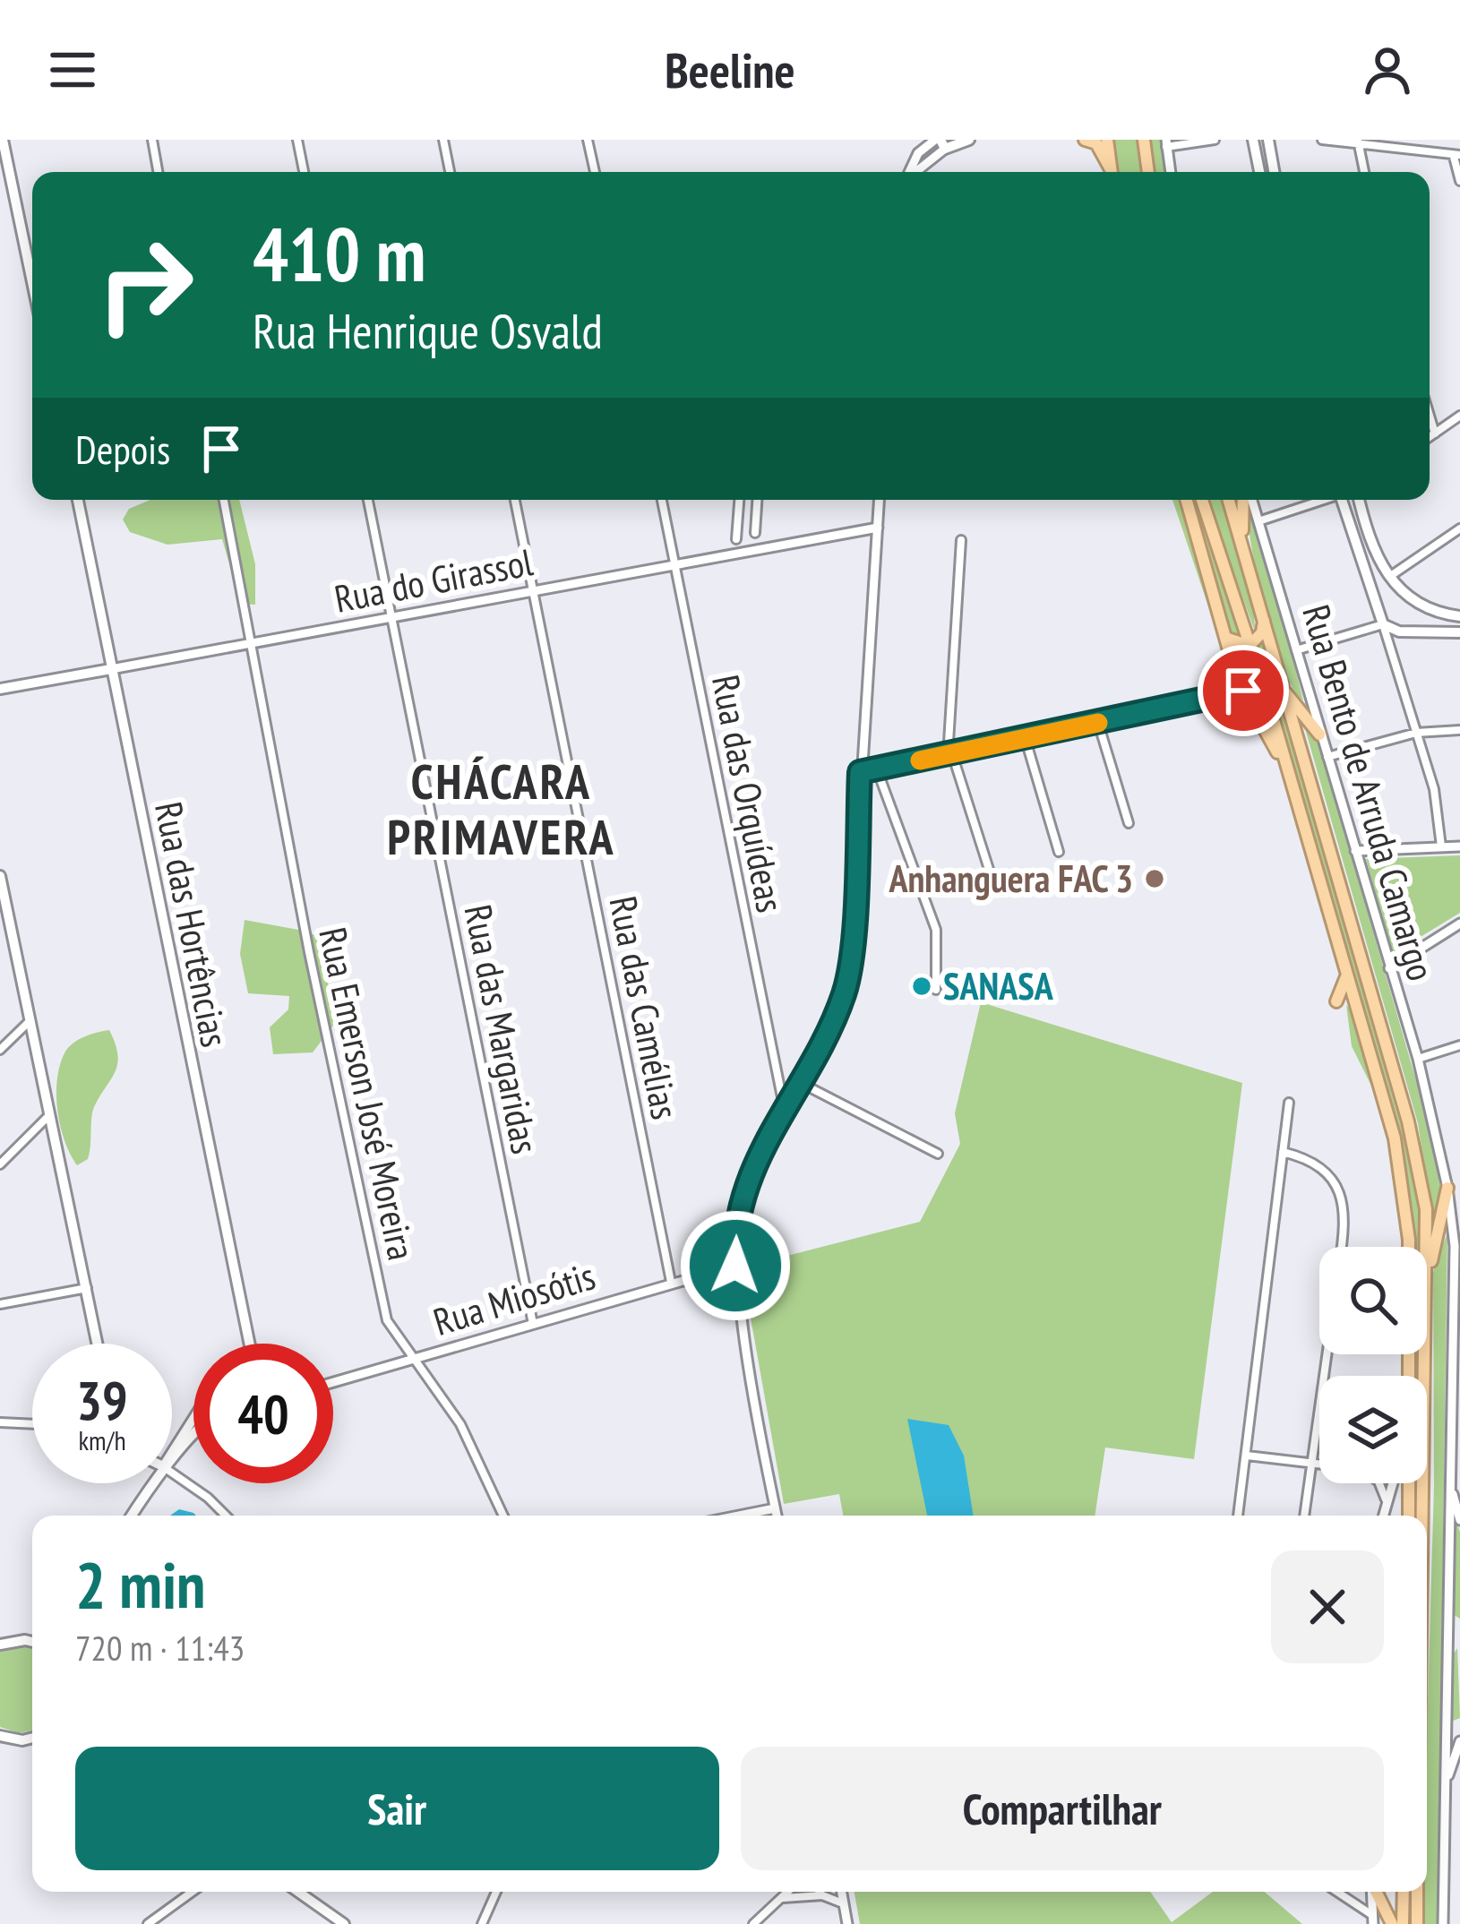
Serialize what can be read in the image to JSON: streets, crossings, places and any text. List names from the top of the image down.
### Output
{
  "streets": {
    "main road": ["Rua do Girassol", "Rua das Hortências"],
    "street": [
      "Rua Bento de Arruda Camargo",
      "Rua das Orquídeas",
      "Rua das Camélias",
      "Rua das Margaridas",
      "Rua Emerson José Moreira",
      "Rua Miosótis"
    ]
  },
  "crossings": [
    ["Rua do Girassol", "Rua das Orquídeas"],
    ["Rua do Girassol", "Rua das Hortências"],
    ["Rua do Girassol", "Rua das Camélias"],
    ["Rua do Girassol", "Rua das Margaridas"],
    ["Rua do Girassol", "Rua Emerson José Moreira"],
    ["Rua das Camélias", "Rua Miosótis"],
    ["Rua das Margaridas", "Rua Miosótis"],
    ["Rua Emerson José Moreira", "Rua Miosótis"]
  ],
  "districts": ["CHÁCARA PRIMAVERA"],
  "places": ["Anhanguera FAC 3", "SANASA"],
  "page": {
    "header": "Beeline",
    "turn": ["410 m", "Rua Henrique Osvald"],
    "then": "Depois",
    "speed": "39 km/h",
    "limit": "40",
    "heading": ["2 min", "720 m · 11:43"],
    "buttons": ["Sair", "Compartilhar"]
  }
}
